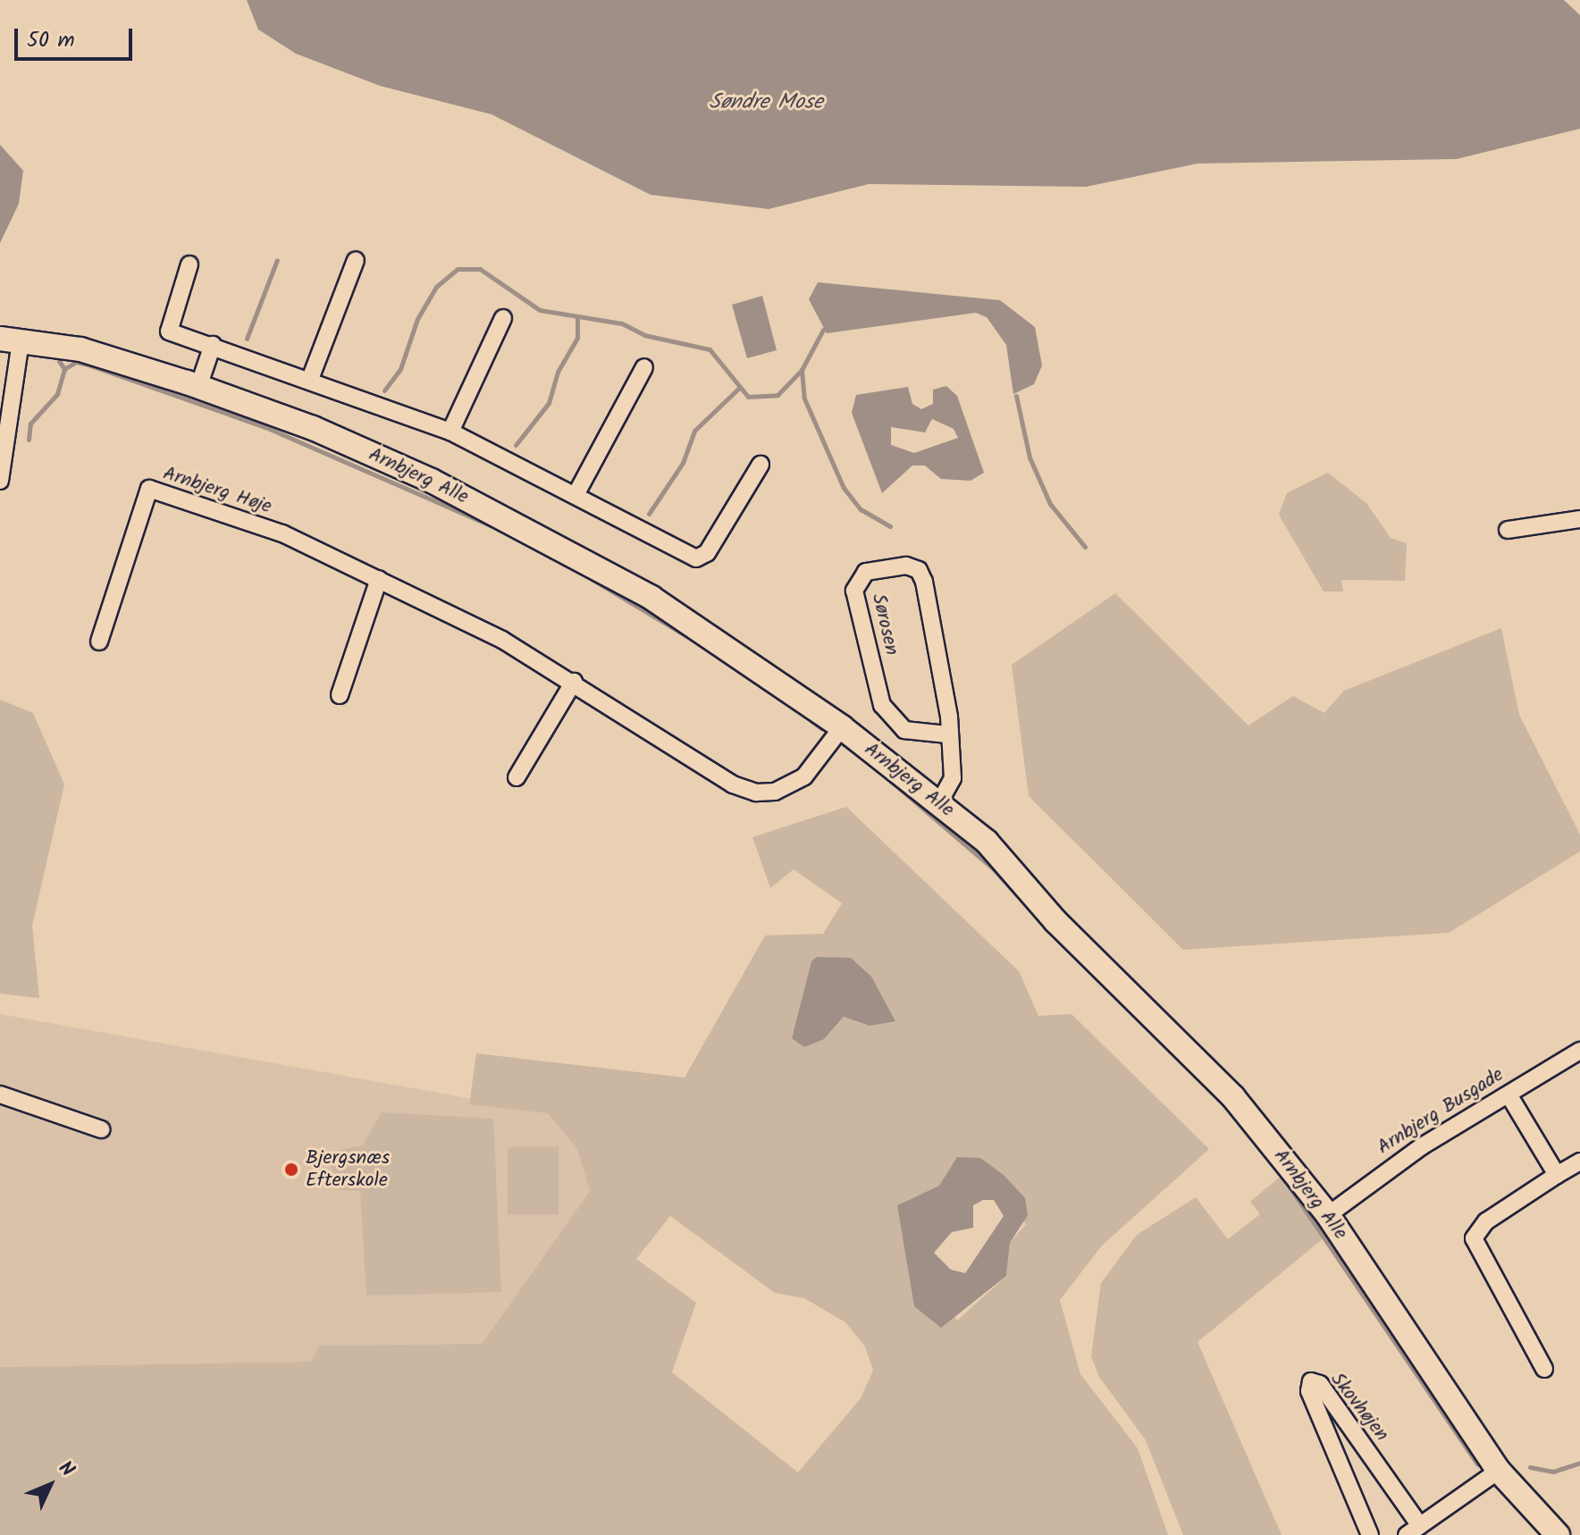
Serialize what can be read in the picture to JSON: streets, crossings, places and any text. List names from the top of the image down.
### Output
{
  "streets": {
    "street": [
      "Arnbjerg Alle",
      "Arnbjerg Høje",
      "Sørosen",
      "Arnbjerg Busgade",
      "Skovhøjen"
    ]
  },
  "crossings": [
    ["Arnbjerg Alle", "Arnbjerg Høje"],
    ["Arnbjerg Alle", "Sørosen"],
    ["Arnbjerg Alle", "Arnbjerg Busgade"]
  ],
  "water": ["Søndre Mose"],
  "places": ["Bjergsnæs Efterskole"],
  "scale_bar": "50 m",
  "north": "top right"
}
